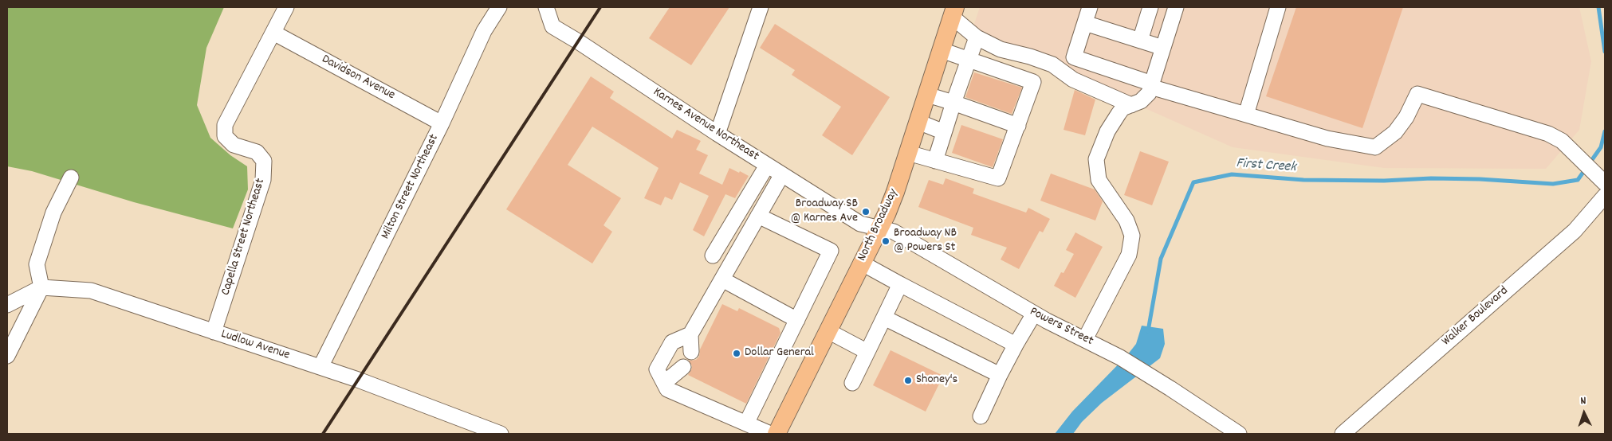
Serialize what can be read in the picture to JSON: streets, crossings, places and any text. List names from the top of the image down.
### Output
{
  "streets": {
    "main road": ["North Broadway"],
    "street": [
      "Davidson Avenue",
      "Karnes Avenue Northeast",
      "Milton Street Northeast",
      "Capella Street Northeast",
      "Walker Boulevard",
      "Powers Street",
      "Ludlow Avenue"
    ]
  },
  "crossings": [
    ["Davidson Avenue", "Milton Street Northeast"],
    ["Davidson Avenue", "Capella Street Northeast"],
    ["Karnes Avenue Northeast", "North Broadway"],
    ["Karnes Avenue Northeast", "Powers Street"],
    ["Milton Street Northeast", "Ludlow Avenue"],
    ["North Broadway", "Powers Street"],
    ["Capella Street Northeast", "Ludlow Avenue"]
  ],
  "water": ["First Creek"],
  "places": [
    "Broadway SB @ Karnes Ave",
    "Broadway NB @ Powers St",
    "Dollar General",
    "Shoney's"
  ],
  "north": "top"
}
